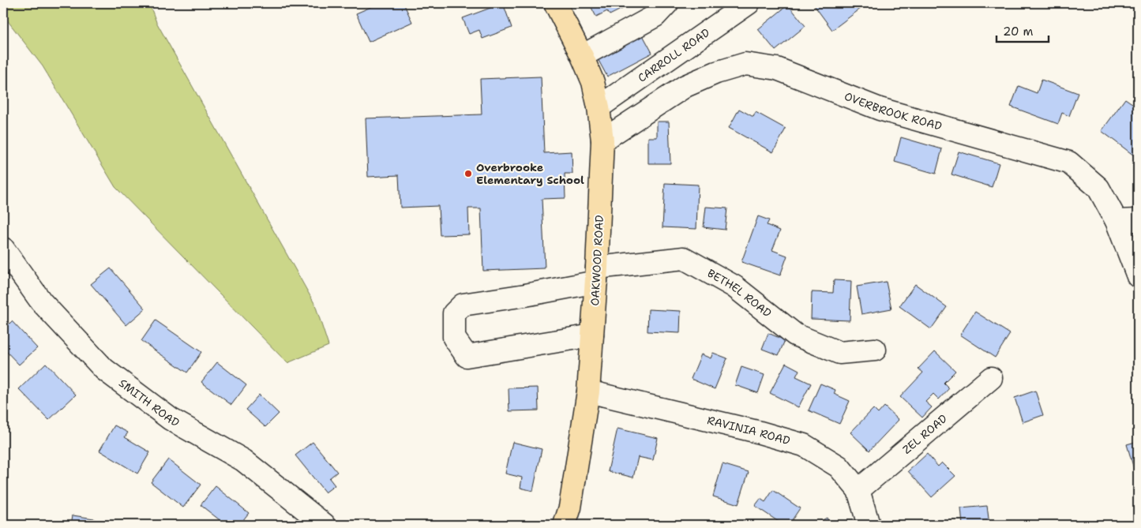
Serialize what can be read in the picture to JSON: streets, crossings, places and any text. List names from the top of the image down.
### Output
{
  "streets": {
    "main road": ["OAKWOOD ROAD"],
    "street": [
      "CARROLL ROAD",
      "OVERBROOK ROAD",
      "BETHEL ROAD",
      "SMITH ROAD",
      "RAVINIA ROAD",
      "ZEL ROAD"
    ]
  },
  "crossings": [
    ["CARROLL ROAD", "OAKWOOD ROAD"],
    ["OVERBROOK ROAD", "OAKWOOD ROAD"],
    ["OAKWOOD ROAD", "BETHEL ROAD"],
    ["OAKWOOD ROAD", "RAVINIA ROAD"],
    ["RAVINIA ROAD", "ZEL ROAD"]
  ],
  "places": ["Overbrooke Elementary School"],
  "scale_bar": "20 m"
}
